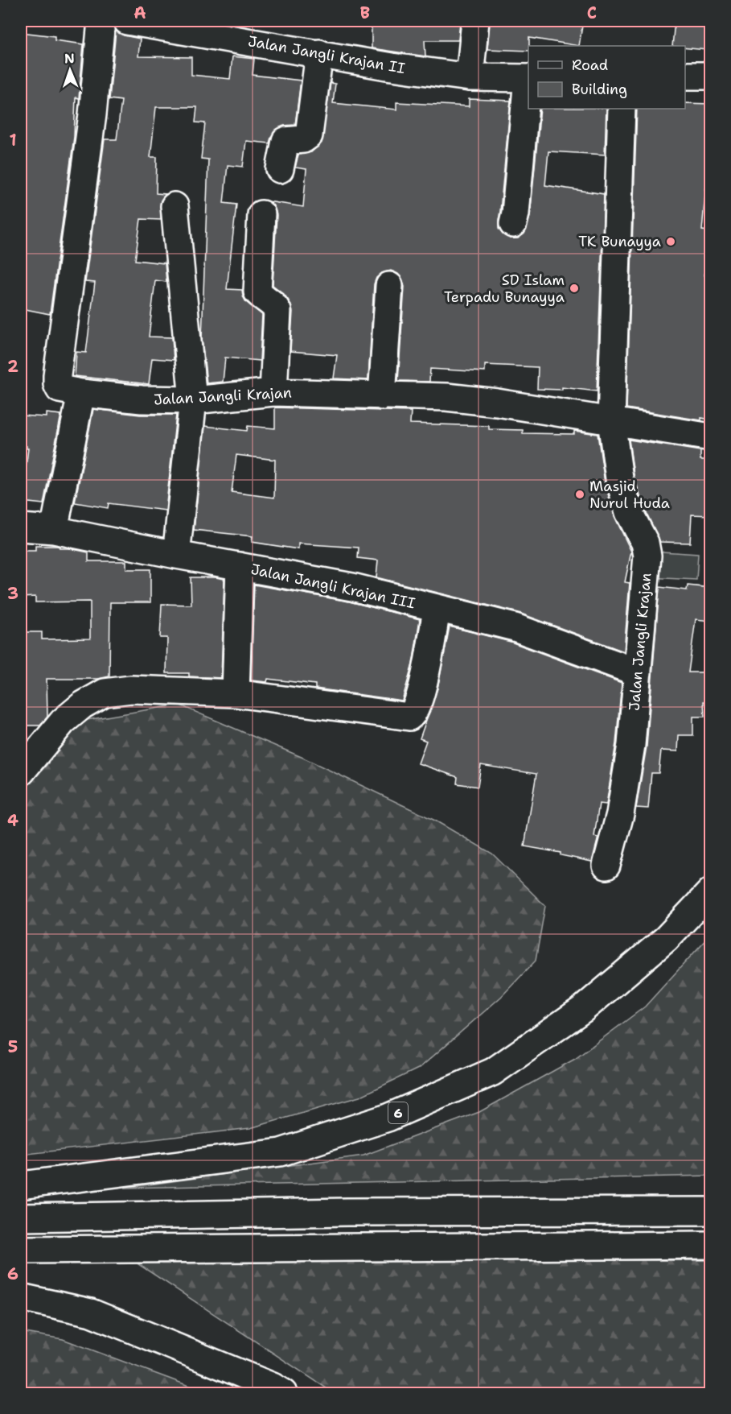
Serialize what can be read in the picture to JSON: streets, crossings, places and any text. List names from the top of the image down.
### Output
{
  "streets": {
    "main road": [
      "Jalan Jangli Krajan II",
      "Jalan Jangli Krajan",
      "Jalan Jangli Krajan III",
      "6"
    ]
  },
  "crossings": [
    ["Jalan Jangli Krajan", "Jalan Jangli Krajan III"]
  ],
  "places": ["TK Bunayya", "SD Islam Terpadu Bunayya", "Masjid Nurul Huda"],
  "legend": ["Road", "Building"],
  "north": "top",
  "grid": {
    "columns": ["A", "B", "C"],
    "rows": [
      "1",
      "2",
      "3",
      "4",
      "5",
      "6"
    ]
  }
}
